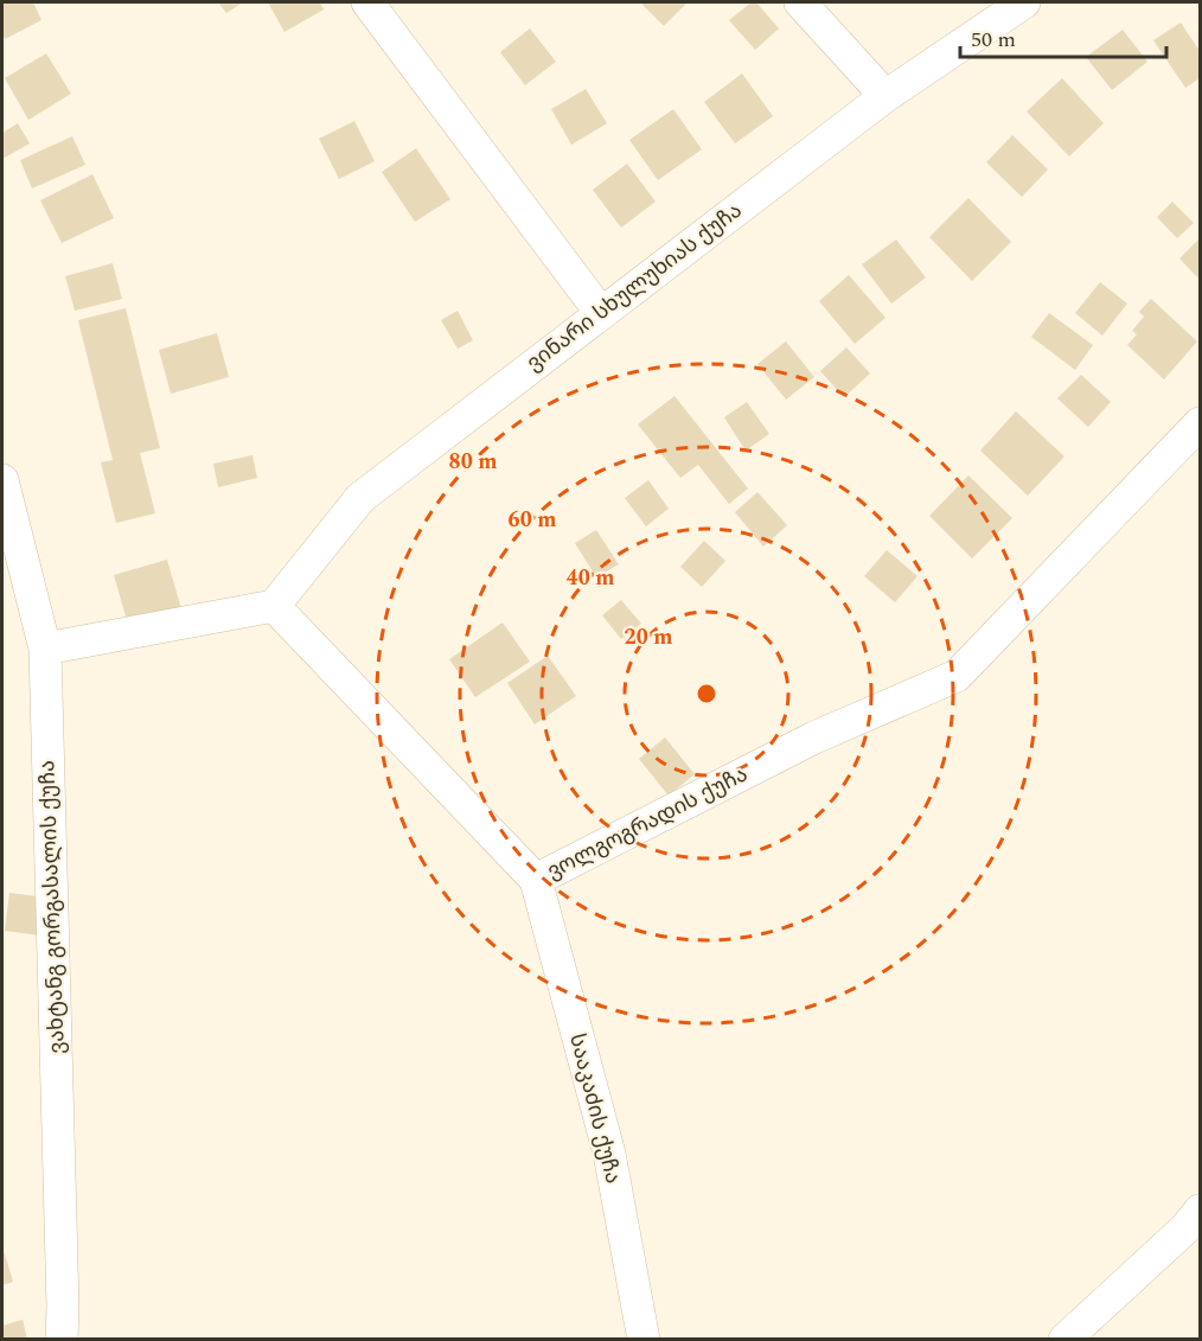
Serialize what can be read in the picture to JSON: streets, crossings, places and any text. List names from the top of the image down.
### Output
{
  "streets": {
    "street": [
      "ვინარი სხულუხიას ქუჩა",
      "ვოლგოგრადის ქუჩა",
      "ვახტანგ გორგასალის ქუჩა",
      "სააკაძის ქუჩა"
    ]
  },
  "crossings": [
    ["ვინარი სხულუხიას ქუჩა", "ვოლგოგრადის ქუჩა"],
    ["ვოლგოგრადის ქუჩა", "სააკაძის ქუჩა"]
  ],
  "scale_bar": "50 m",
  "rings": [
    "80 m",
    "60 m",
    "40 m",
    "20 m"
  ]
}
